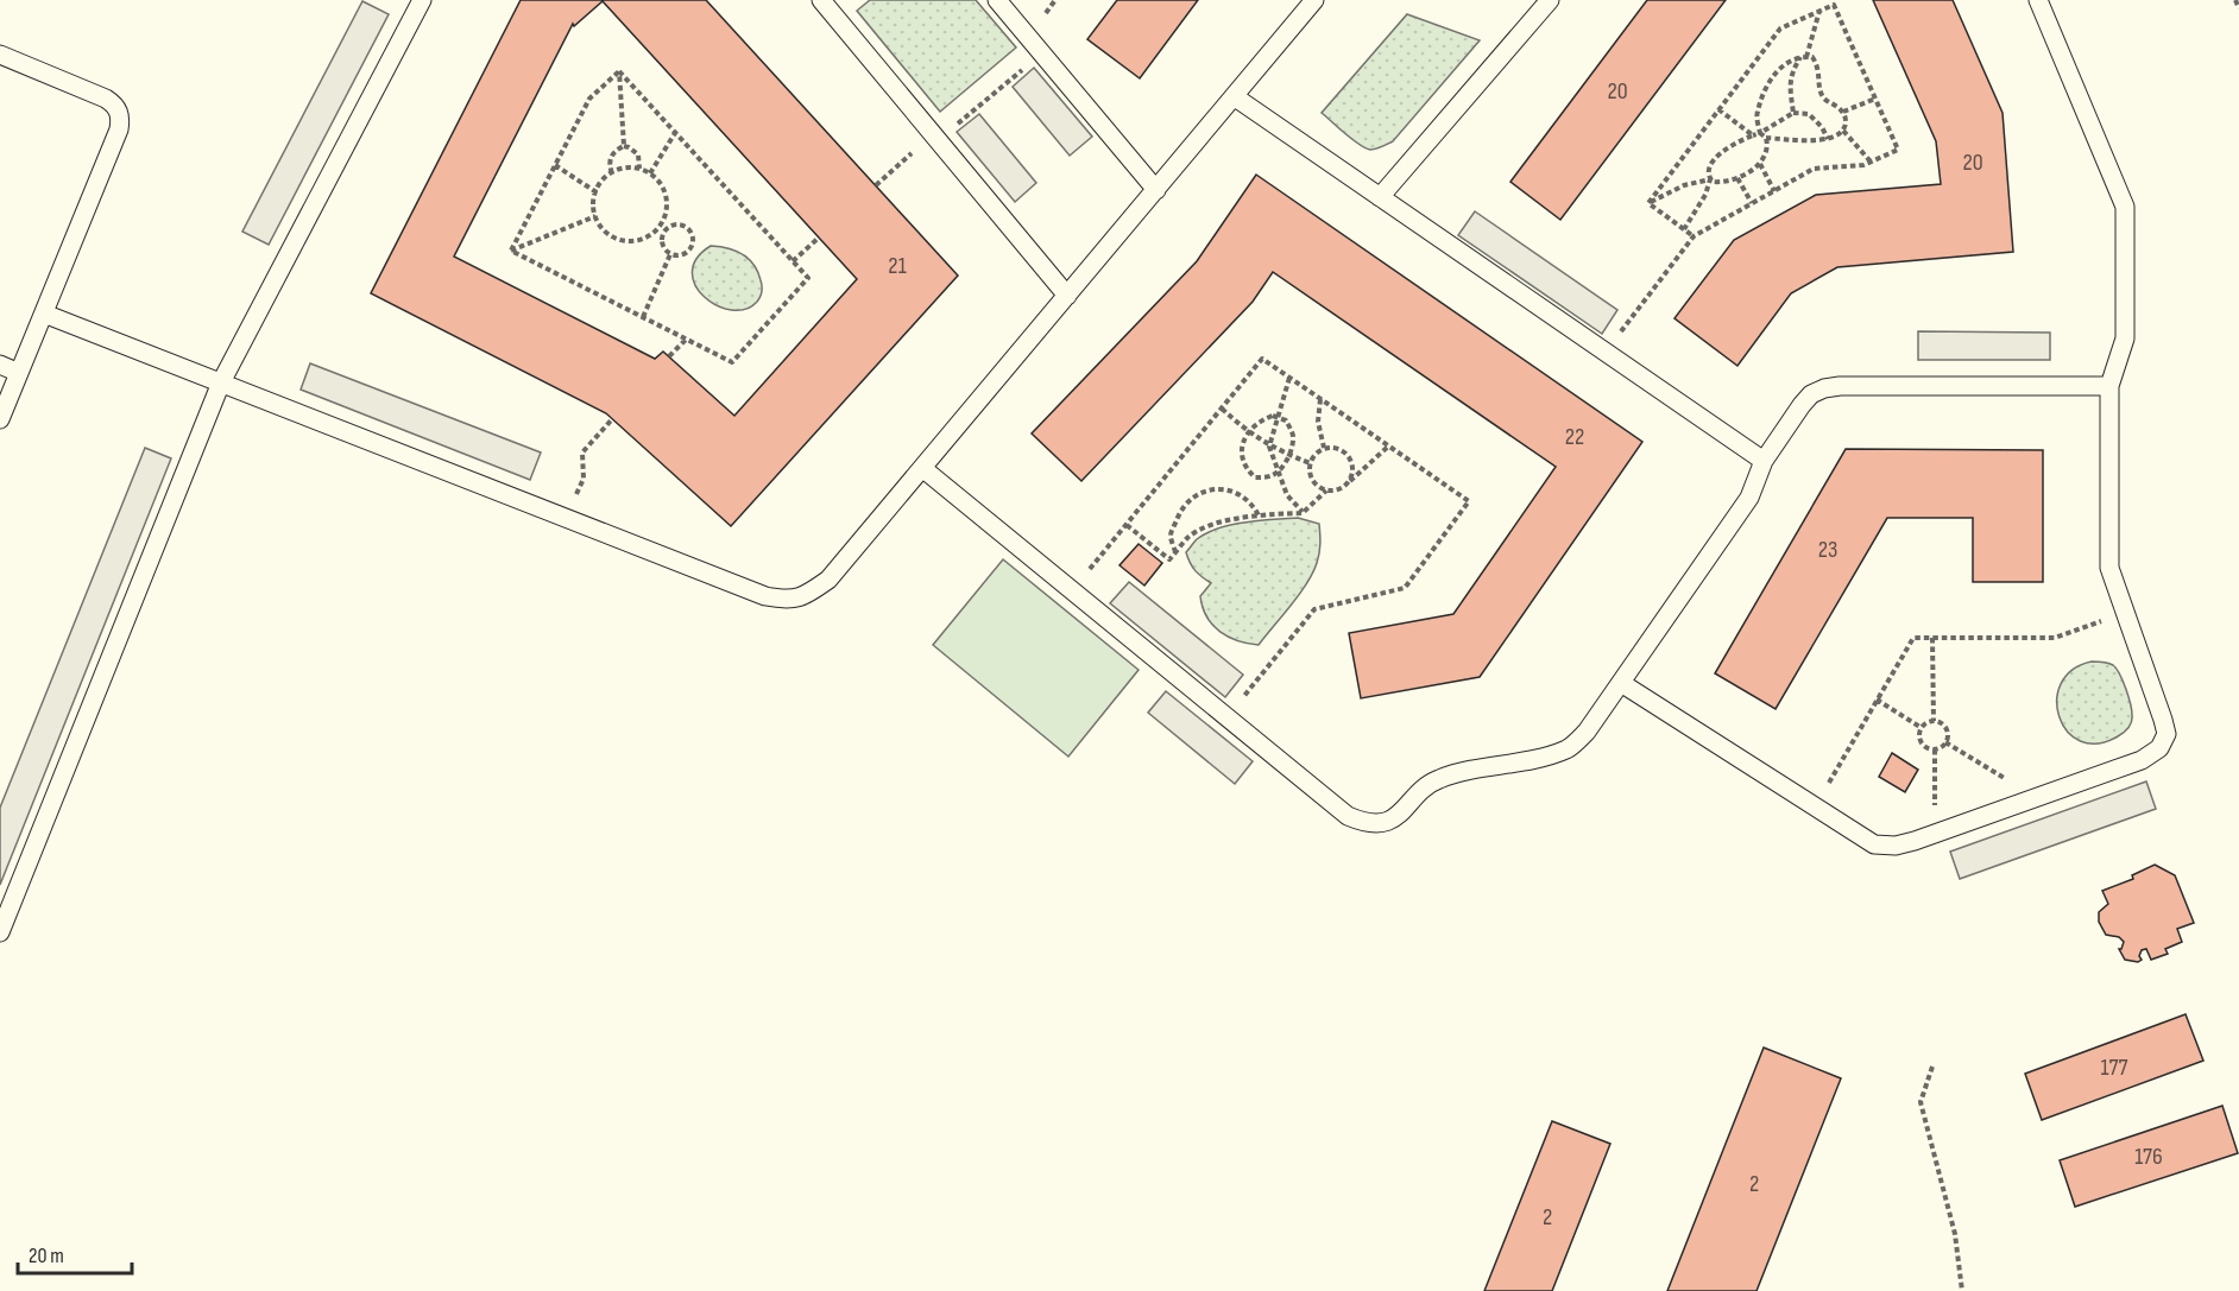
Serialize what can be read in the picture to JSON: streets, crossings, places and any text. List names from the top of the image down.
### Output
{
  "house_numbers": [
    "20",
    "20",
    "21",
    "22",
    "23",
    "177",
    "176",
    "2",
    "2"
  ],
  "scale_bar": "20 m"
}
